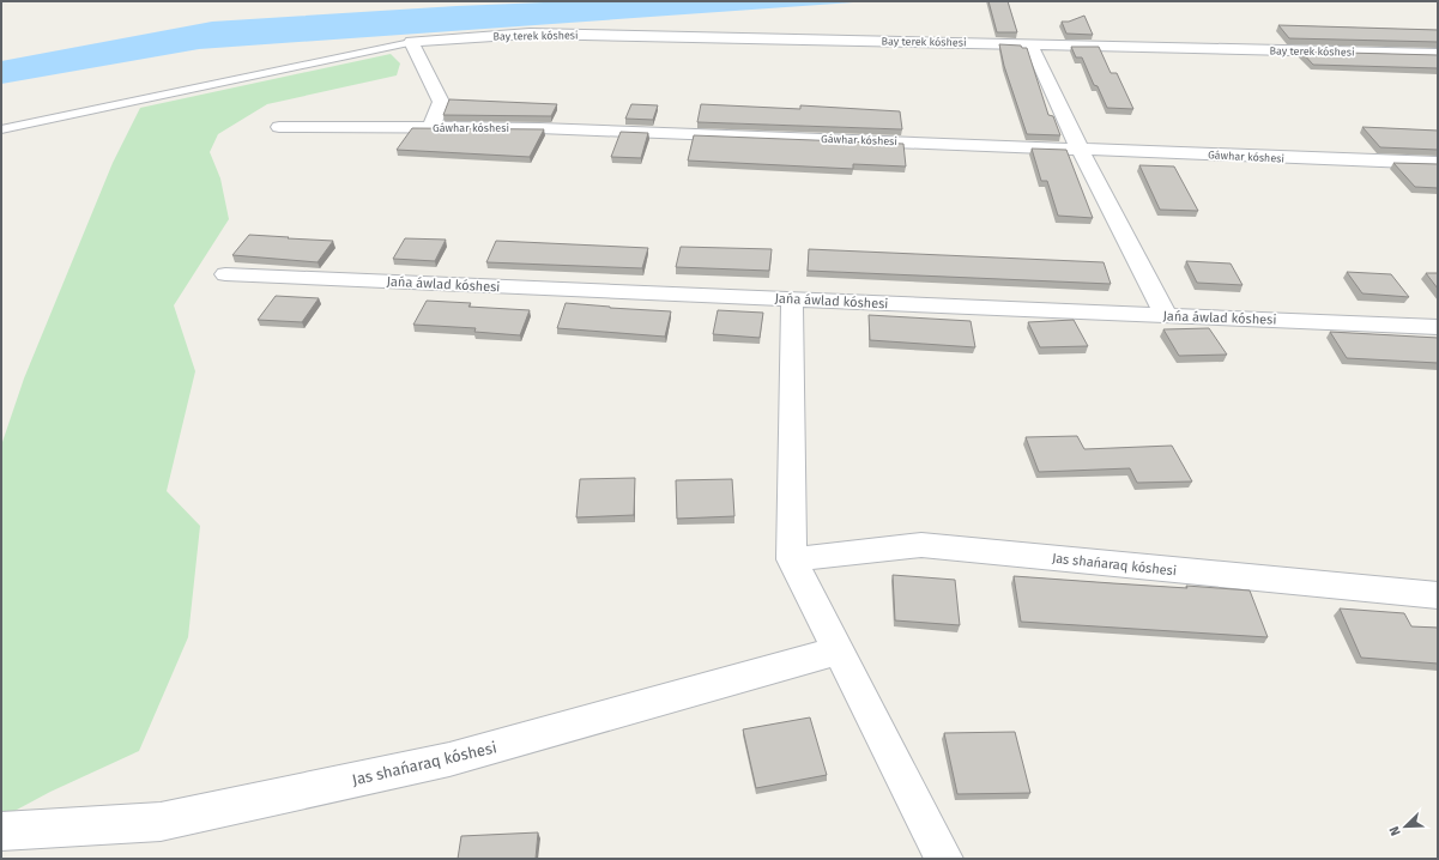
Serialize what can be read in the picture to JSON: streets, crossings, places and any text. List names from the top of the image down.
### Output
{
  "streets": {
    "street": [
      "Bay terek kóshesi",
      "Gáwhar kóshesi",
      "Jańa áwlad kóshesi",
      "Jas shańaraq kóshesi"
    ]
  },
  "north": "bottom left"
}
